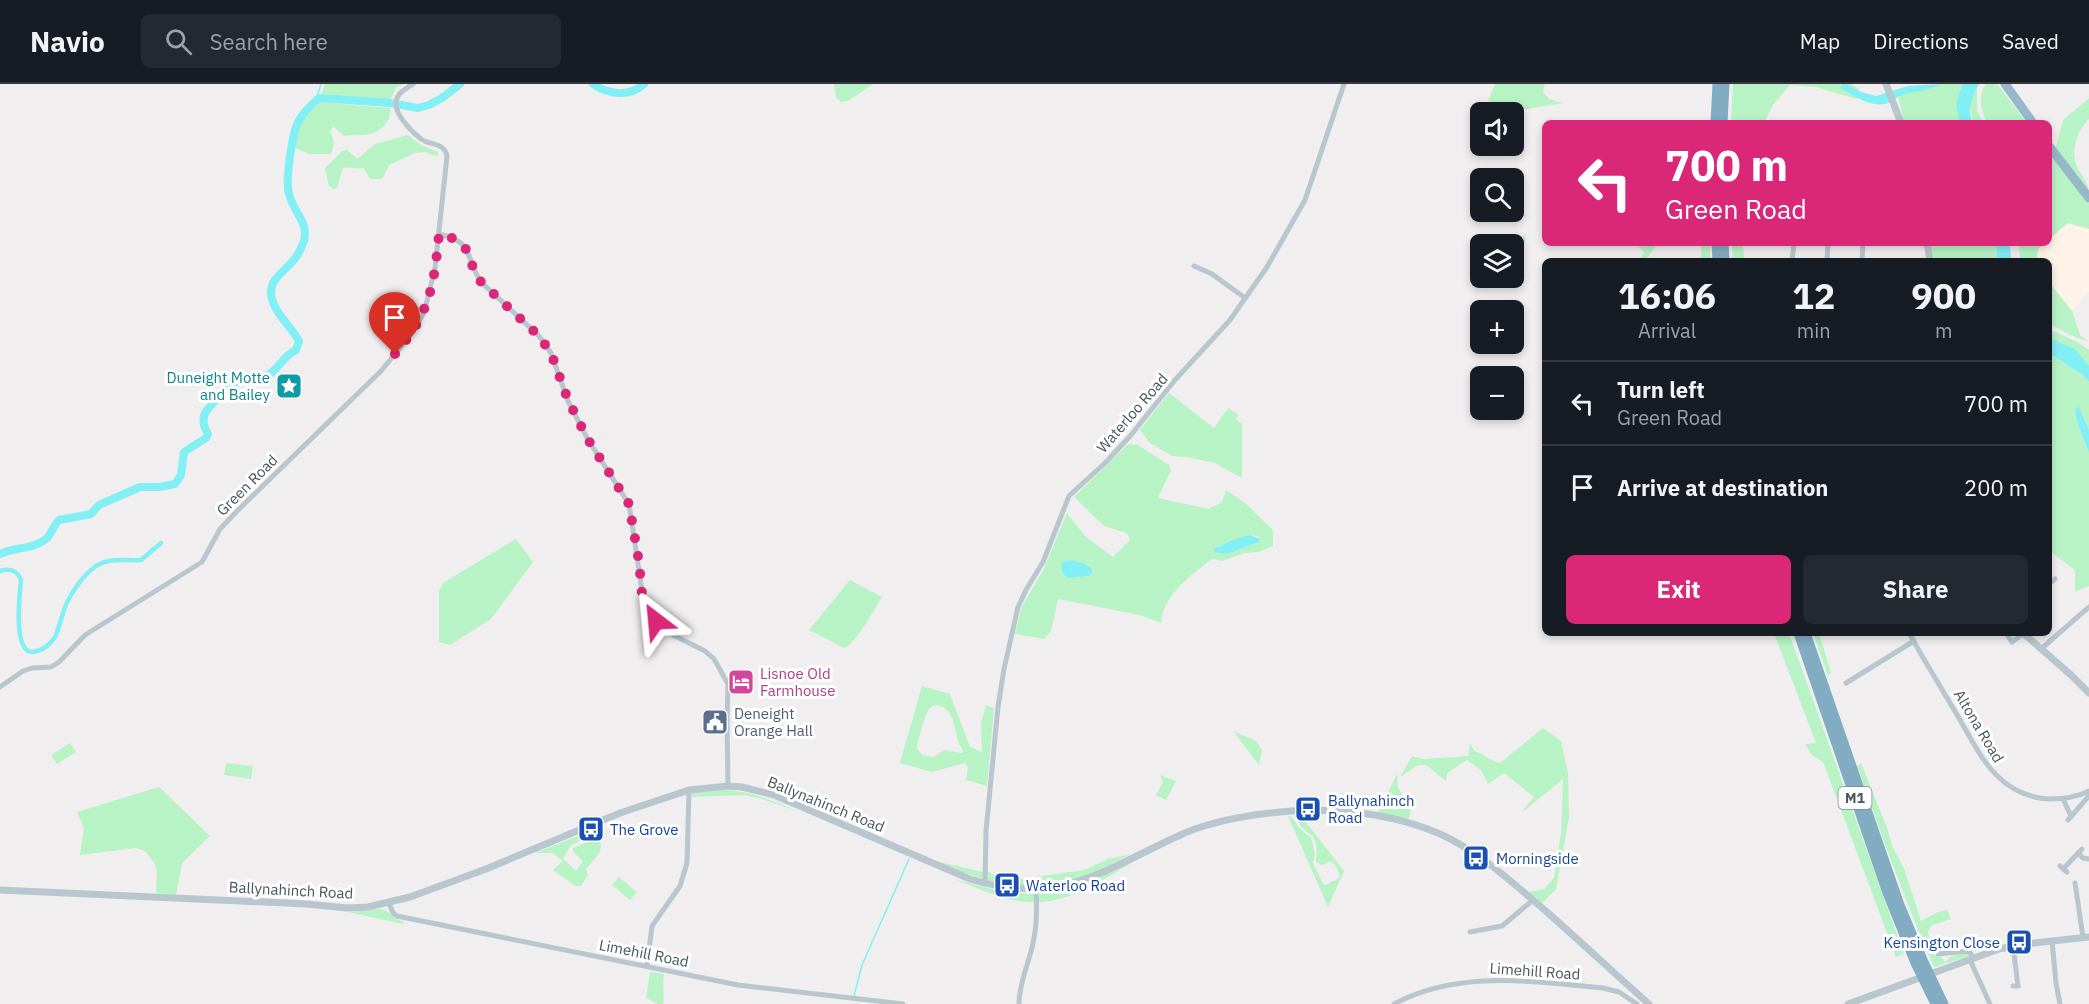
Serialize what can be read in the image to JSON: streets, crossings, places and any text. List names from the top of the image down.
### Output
{
  "streets": {
    "highway": ["M1"],
    "street": [
      "Waterloo Road",
      "Green Road",
      "Altona Road",
      "Ballynahinch Road",
      "Limehill Road"
    ]
  },
  "crossings": [
    ["Waterloo Road", "Ballynahinch Road"],
    ["Ballynahinch Road", "Limehill Road"]
  ],
  "places": {
    "place": ["Duneight Motte and Bailey"],
    "hotel": ["Lisnoe Old Farmhouse"],
    "public building": ["Deneight Orange Hall"],
    "bus stop": [
      "Ballynahinch Road",
      "The Grove",
      "Morningside",
      "Waterloo Road",
      "Kensington Close"
    ]
  },
  "page": {
    "header": "Navio",
    "search": "Search here",
    "nav": ["Map", "Directions", "Saved"],
    "map_buttons": ["+", "−"],
    "turn": ["700 m", "Green Road"],
    "eta": [
      "16:06",
      "Arrival",
      "12",
      "min",
      "900",
      "m"
    ],
    "list": [
      {
        "name": "Turn left",
        "note": "Green Road",
        "value": "700 m"
      },
      {
        "name": "Arrive at destination",
        "value": "200 m"
      }
    ],
    "buttons": ["Exit", "Share"]
  }
}
